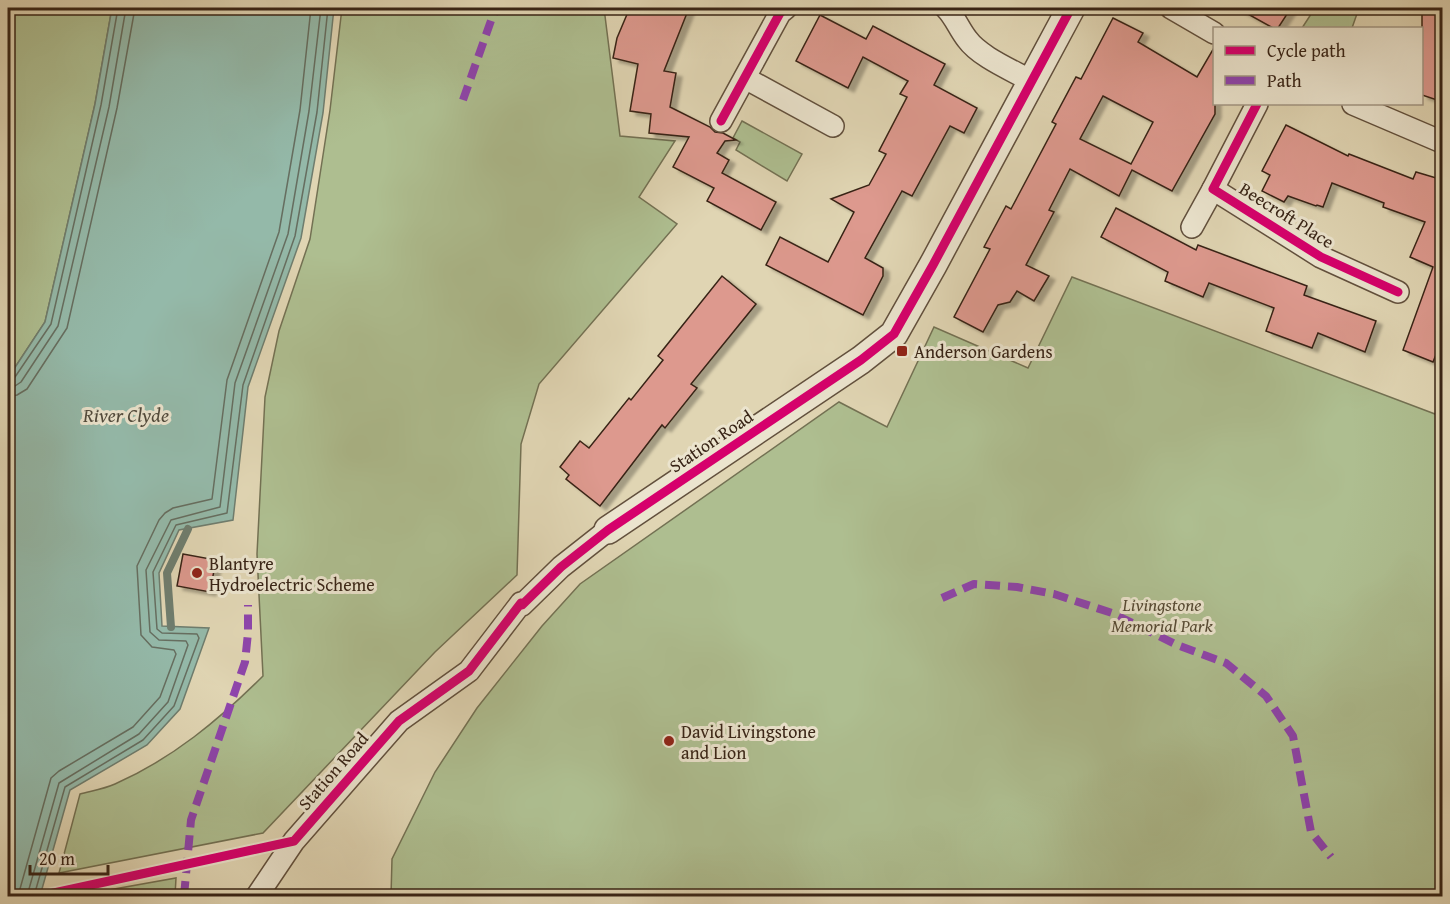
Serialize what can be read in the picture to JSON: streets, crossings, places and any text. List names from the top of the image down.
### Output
{
  "streets": {
    "street": ["Beecroft Place", "Station Road"]
  },
  "water": ["River Clyde"],
  "parks": ["Livingstone Memorial Park"],
  "places": {
    "transit": ["Anderson Gardens"],
    "other": ["Blantyre Hydroelectric Scheme", "David Livingstone and Lion"]
  },
  "legend": ["Cycle path", "Path"],
  "scale_bar": "20 m"
}
